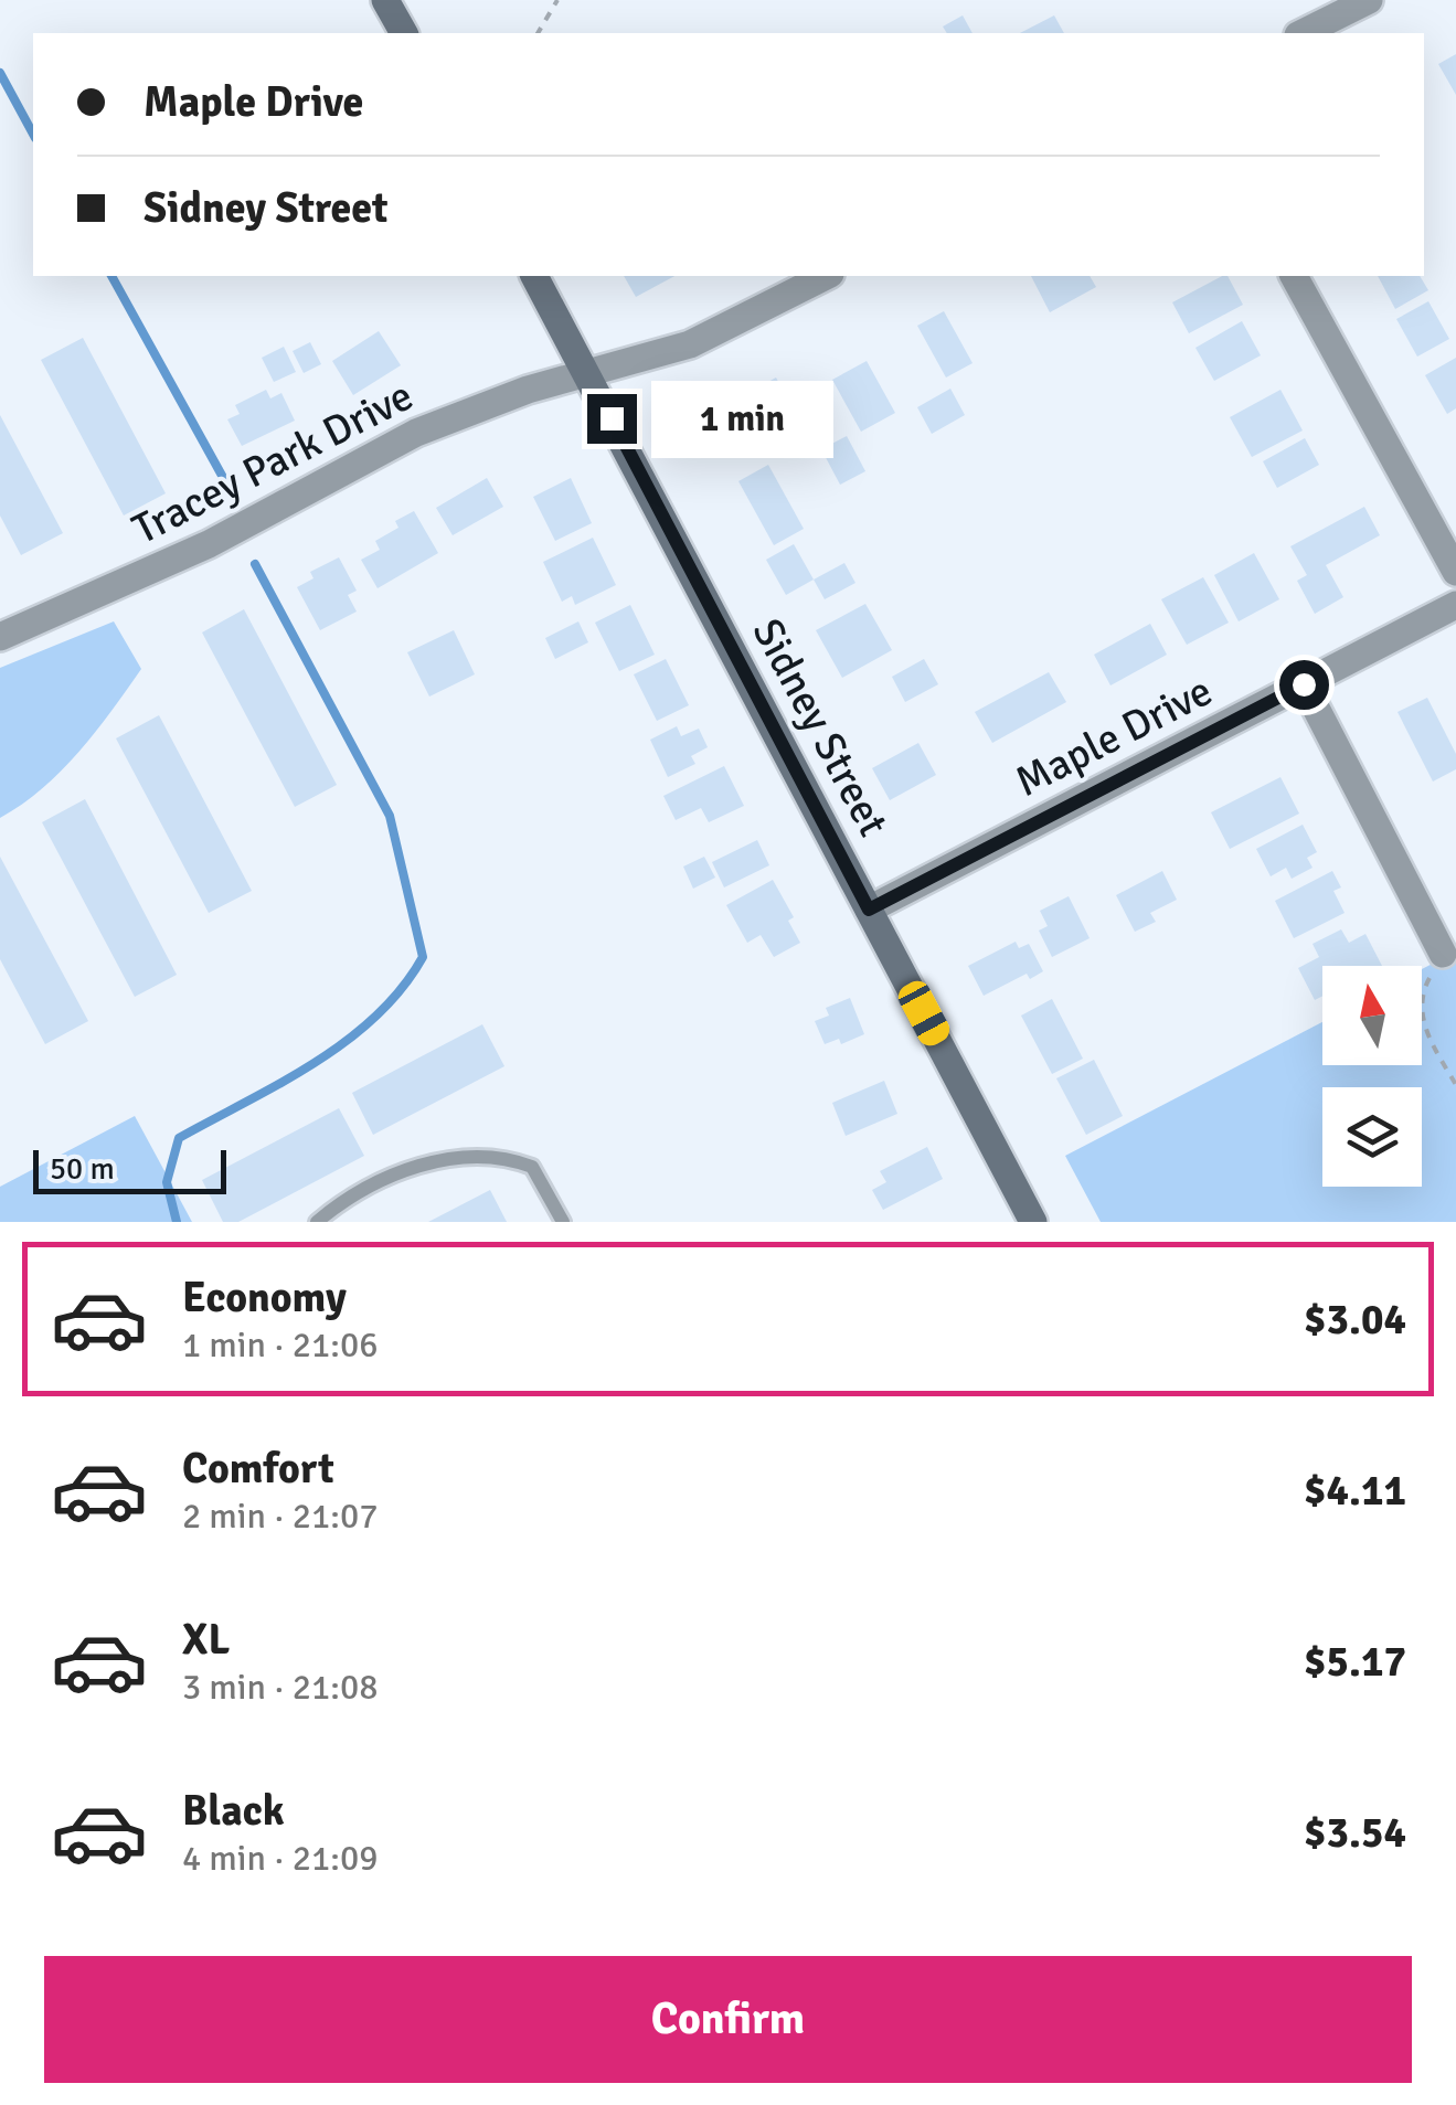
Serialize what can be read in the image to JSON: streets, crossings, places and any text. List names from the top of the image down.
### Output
{
  "streets": {
    "main road": ["Sidney Street"],
    "street": ["Tracey Park Drive", "Maple Drive"]
  },
  "crossings": [
    ["Tracey Park Drive", "Sidney Street"],
    ["Sidney Street", "Maple Drive"]
  ],
  "scale_bar": "50 m",
  "north": "top",
  "page": {
    "banner": ["Maple Drive", "Sidney Street"],
    "bubble": "1 min",
    "scale": "50 m",
    "list": [
      {
        "name": "Economy",
        "note": "1 min · 21:06",
        "value": "$3.04"
      },
      {
        "name": "Comfort",
        "note": "2 min · 21:07",
        "value": "$4.11"
      },
      {
        "name": "XL",
        "note": "3 min · 21:08",
        "value": "$5.17"
      },
      {
        "name": "Black",
        "note": "4 min · 21:09",
        "value": "$3.54"
      }
    ],
    "buttons": "Confirm"
  }
}
